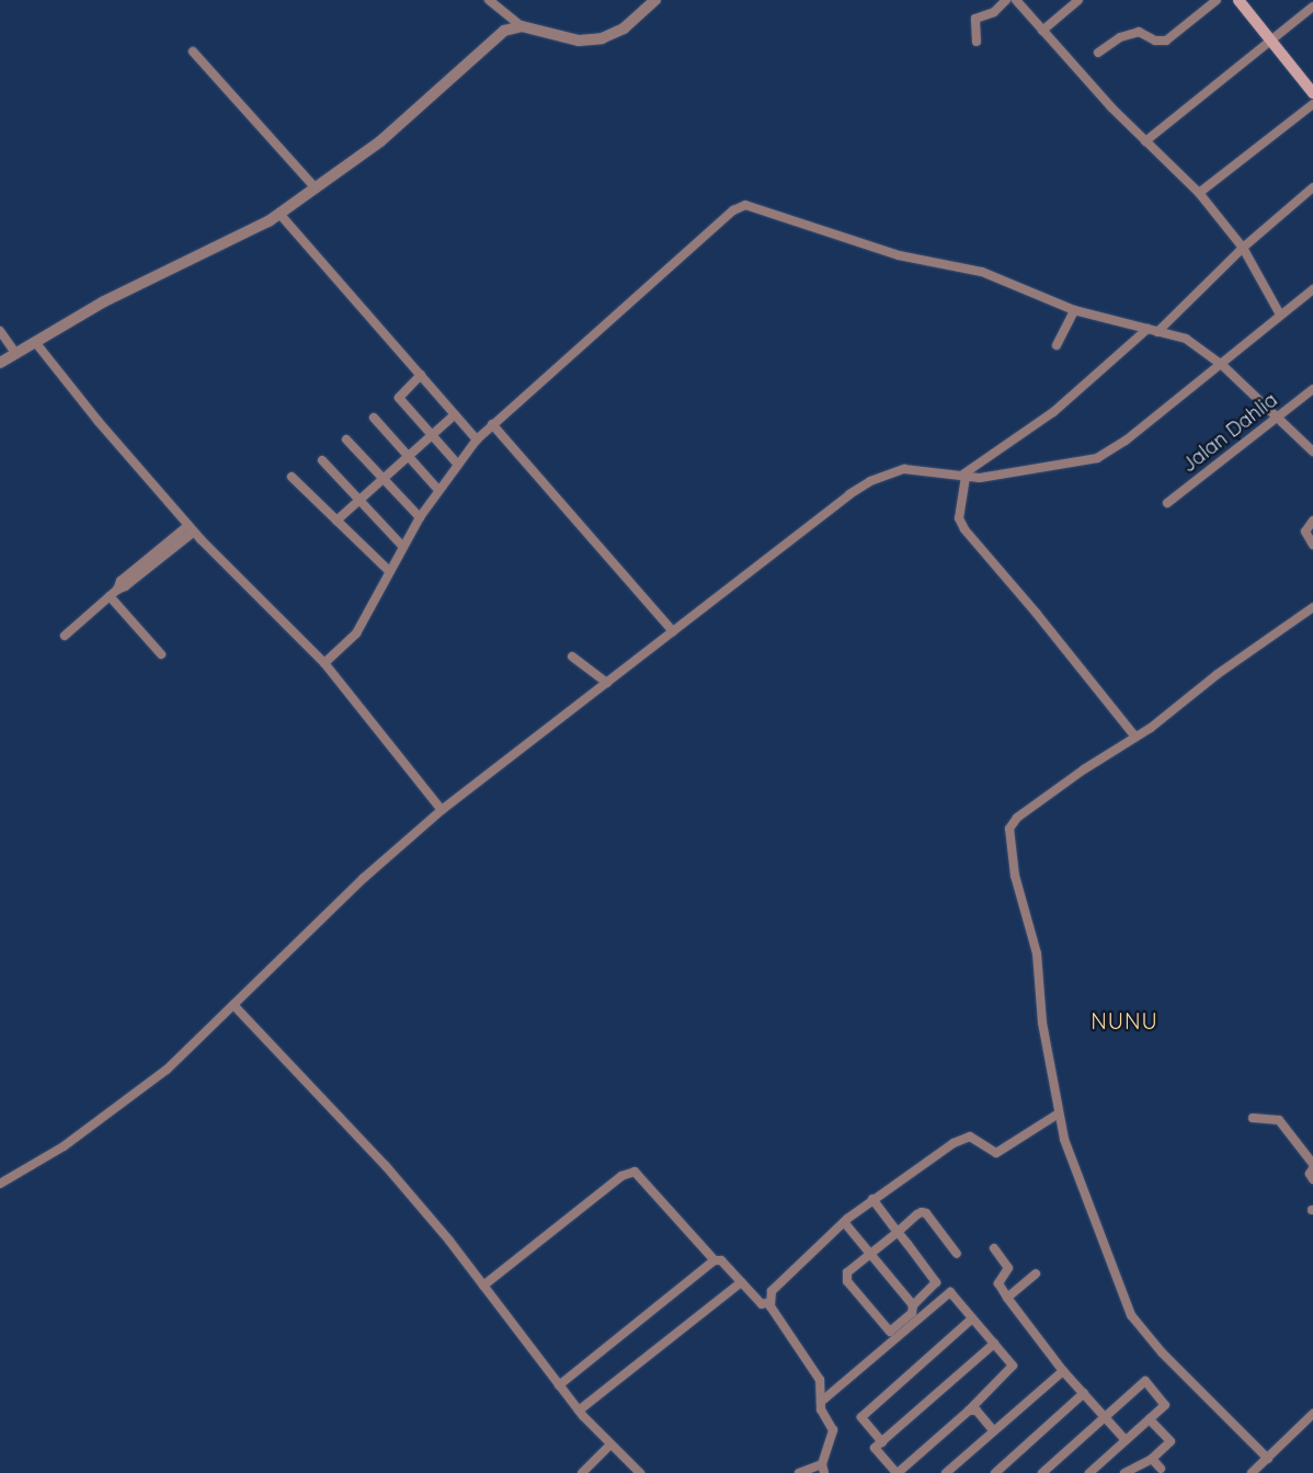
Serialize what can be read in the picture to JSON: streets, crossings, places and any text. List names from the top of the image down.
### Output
{
  "streets": {
    "street": ["Jalan Dahlia"]
  },
  "districts": ["NUNU"]
}
